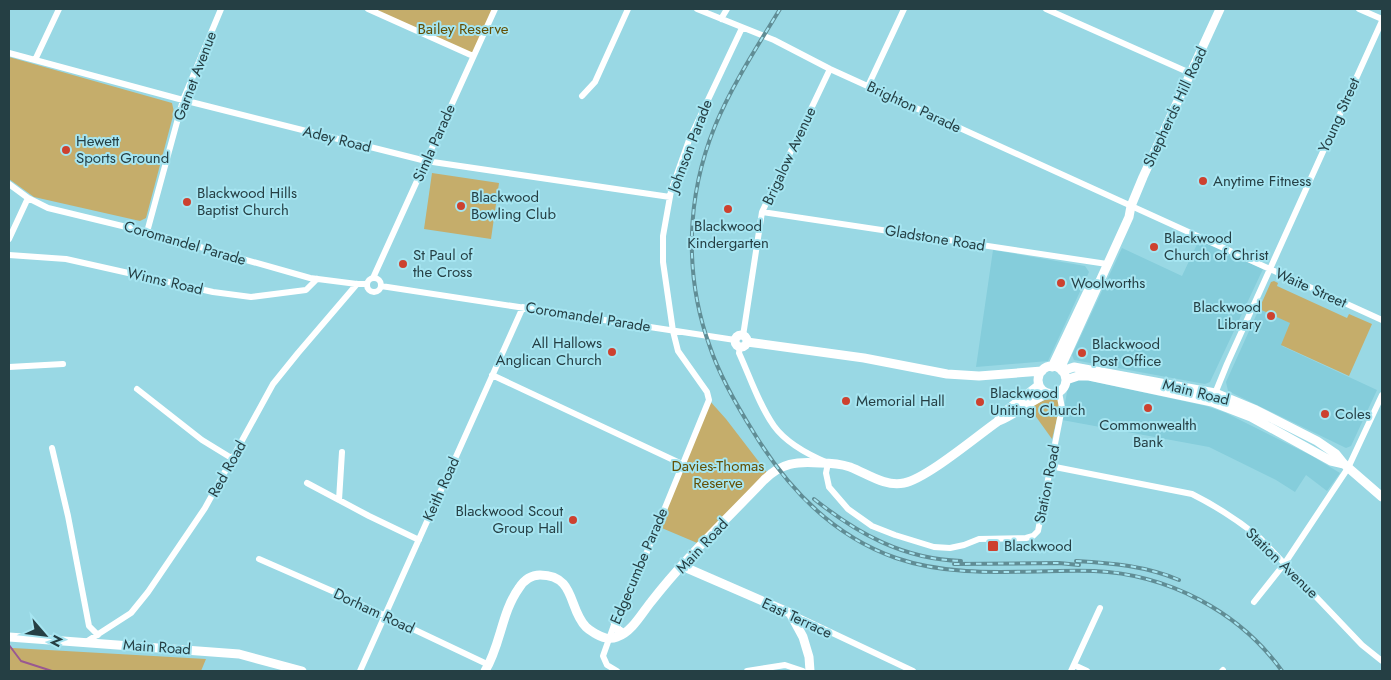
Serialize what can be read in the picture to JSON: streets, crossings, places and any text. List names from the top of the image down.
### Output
{
  "streets": {
    "main road": [
      "Shepherds Hill Road",
      "Coromandel Parade",
      "Main Road",
      "East Terrace"
    ],
    "street": [
      "Garnet Avenue",
      "Brighton Parade",
      "Young Street",
      "Adey Road",
      "Simla Parade",
      "Johnson Parade",
      "Brigalow Avenue",
      "Gladstone Road",
      "Winns Road",
      "Waite Street",
      "Red Road",
      "Station Road",
      "Keith Road",
      "Station Avenue",
      "Edgecumbe Parade",
      "Dorham Road"
    ]
  },
  "crossings": [
    ["Garnet Avenue", "Adey Road"],
    ["Garnet Avenue", "Coromandel Parade"],
    ["Brighton Parade", "Shepherds Hill Road"],
    ["Brighton Parade", "Johnson Parade"],
    ["Brighton Parade", "Brigalow Avenue"],
    ["Brighton Parade", "Waite Street"],
    ["Shepherds Hill Road", "Gladstone Road"],
    ["Shepherds Hill Road", "Coromandel Parade"],
    ["Shepherds Hill Road", "Waite Street"],
    ["Shepherds Hill Road", "Main Road"],
    ["Shepherds Hill Road", "Station Road"],
    ["Young Street", "Waite Street"],
    ["Young Street", "Main Road"],
    ["Adey Road", "Simla Parade"],
    ["Adey Road", "Johnson Parade"],
    ["Simla Parade", "Coromandel Parade"],
    ["Johnson Parade", "Coromandel Parade"],
    ["Johnson Parade", "Edgecumbe Parade"],
    ["Brigalow Avenue", "Gladstone Road"],
    ["Brigalow Avenue", "Coromandel Parade"],
    ["Coromandel Parade", "Main Road"],
    ["Coromandel Parade", "Red Road"],
    ["Coromandel Parade", "Station Road"],
    ["Coromandel Parade", "Keith Road"],
    ["Coromandel Parade", "Edgecumbe Parade"],
    ["Main Road", "Red Road"],
    ["Main Road", "Station Road"],
    ["Main Road", "East Terrace"],
    ["Station Road", "Station Avenue"],
    ["Keith Road", "Dorham Road"]
  ],
  "parks": ["Bailey Reserve", "Davies-Thomas Reserve"],
  "places": {
    "other": [
      "Hewett Sports Ground",
      "Anytime Fitness",
      "Blackwood Hills Baptist Church",
      "Blackwood Bowling Club",
      "Blackwood Kindergarten",
      "Blackwood Church of Christ",
      "St Paul of the Cross",
      "Woolworths",
      "Blackwood Library",
      "All Hallows Anglican Church",
      "Blackwood Post Office",
      "Memorial Hall",
      "Blackwood Uniting Church",
      "Commonwealth Bank",
      "Coles",
      "Blackwood Scout Group Hall"
    ],
    "transit": ["Blackwood"]
  },
  "north": "bottom right"
}
